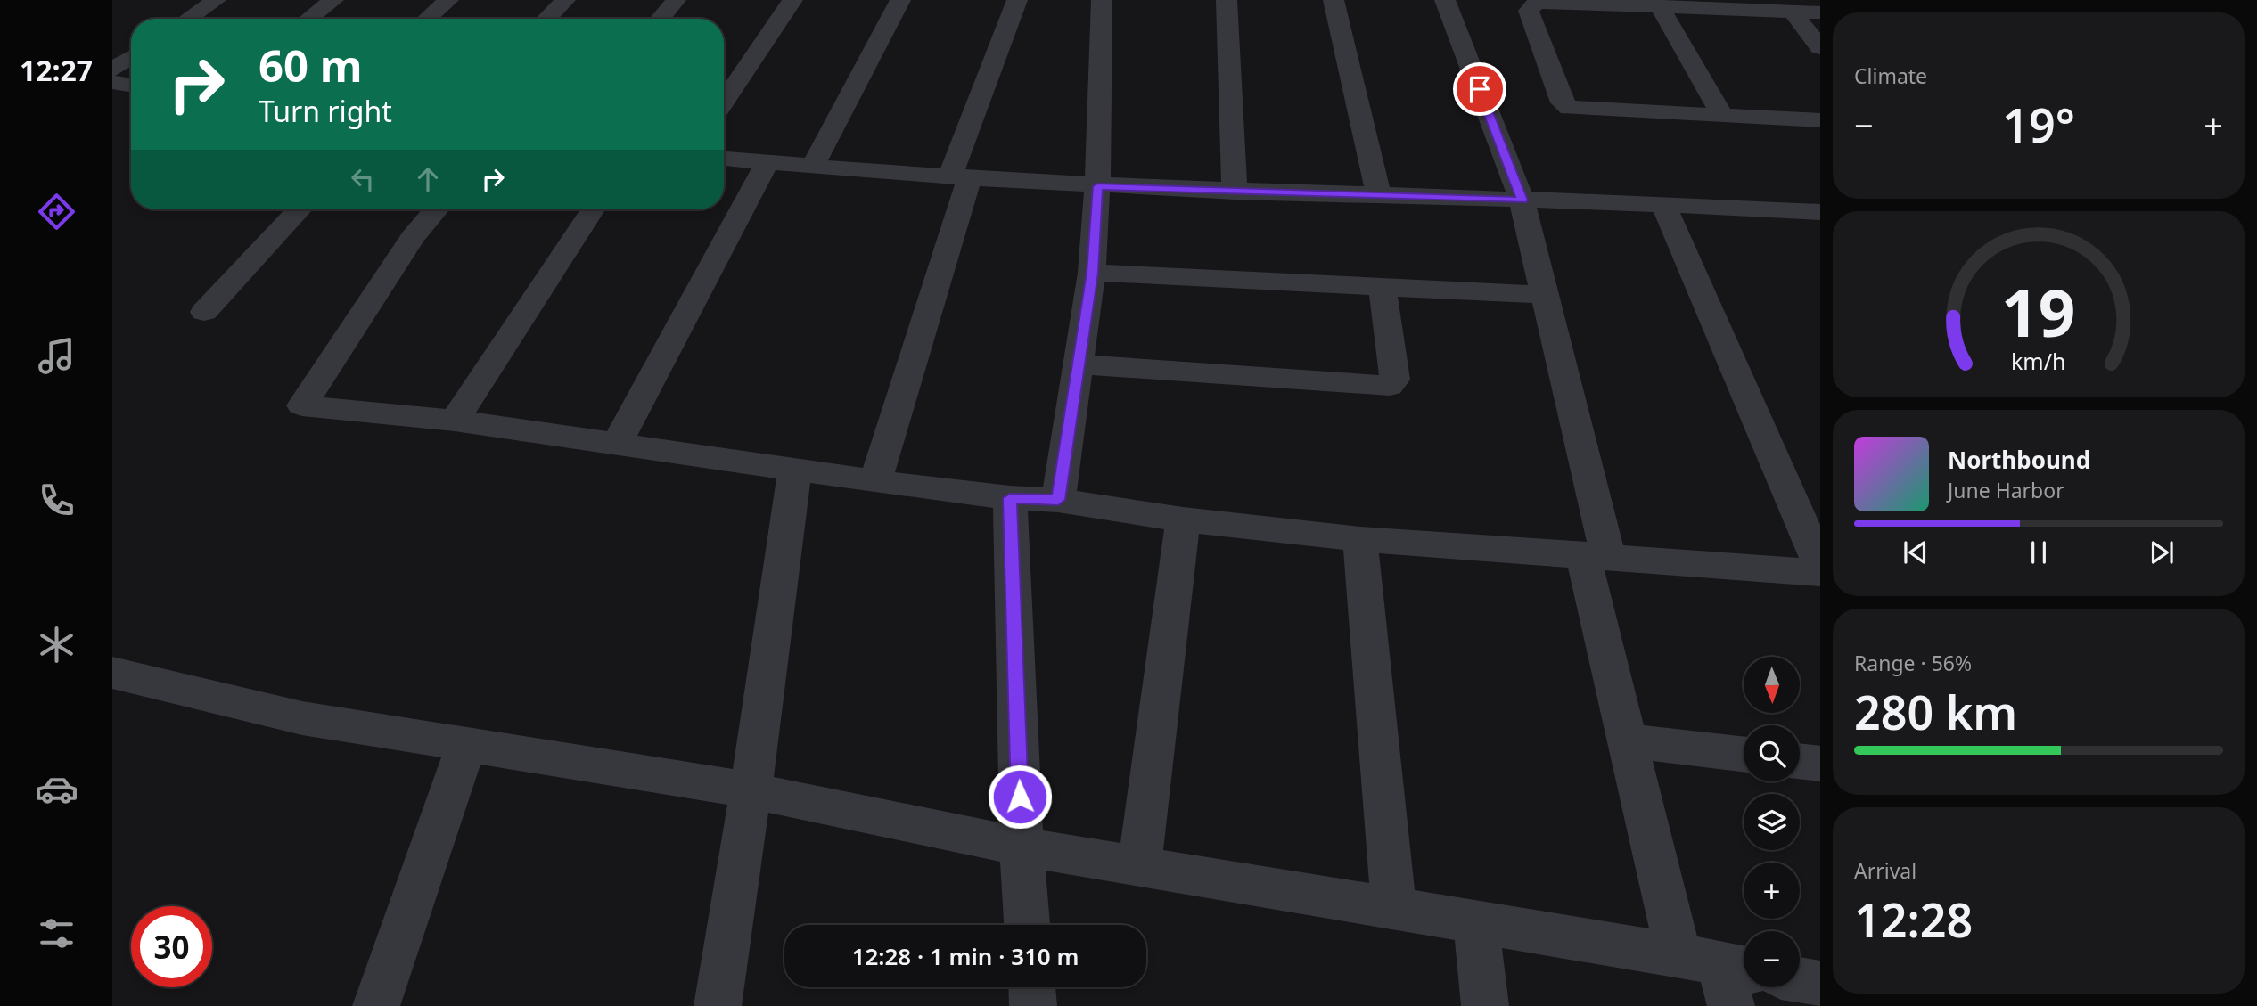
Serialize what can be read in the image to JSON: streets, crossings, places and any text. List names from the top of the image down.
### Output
{
  "north": "bottom",
  "page": {
    "tabs": "12:27",
    "tile": [
      "Climate",
      ["Range · 56%", "280 km"],
      ["Arrival", "12:28"]
    ],
    "turn": ["60 m", "Turn right"],
    "heat": ["−", "19°", "+"],
    "song": ["Northbound", "June Harbor"],
    "map_buttons": ["+", "−"],
    "limit": "30",
    "trip": "12:28 · 1 min · 310 m",
    "gauge": ["19", "km/h"]
  }
}
